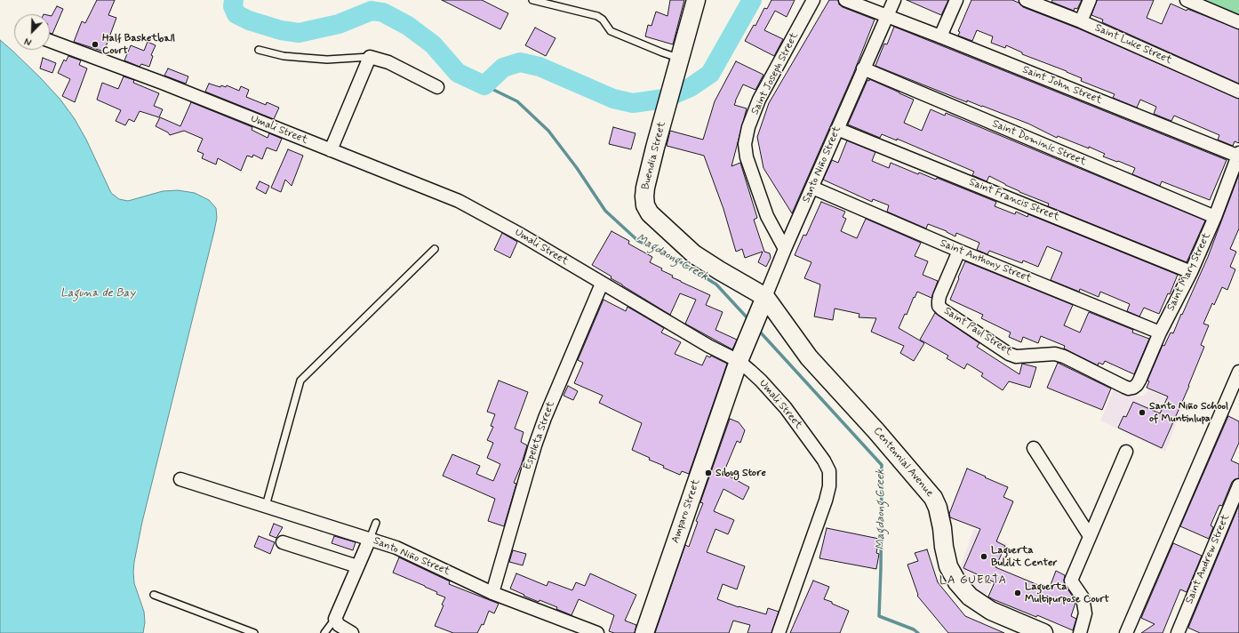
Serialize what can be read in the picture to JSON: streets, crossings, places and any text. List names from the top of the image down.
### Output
{
  "streets": {
    "street": [
      "Saint Luke Street",
      "Saint Joseph Street",
      "Saint John Street",
      "Umali Street",
      "Saint Dominic Street",
      "Buendia Street",
      "Santo Niño Street",
      "Saint Francis Street",
      "Saint Anthony Street",
      "Saint Mary Street",
      "Saint Paul Street",
      "Espeleta Street",
      "Centennial Avenue",
      "Amparo Street",
      "Saint Andrew Street"
    ]
  },
  "crossings": [
    ["Saint Joseph Street", "Santo Niño Street"],
    ["Saint John Street", "Santo Niño Street"],
    ["Saint John Street", "Saint Mary Street"],
    ["Umali Street", "Espeleta Street"],
    ["Umali Street", "Amparo Street"],
    ["Saint Dominic Street", "Santo Niño Street"],
    ["Saint Dominic Street", "Saint Mary Street"],
    ["Buendia Street", "Santo Niño Street"],
    ["Buendia Street", "Centennial Avenue"],
    ["Santo Niño Street", "Saint Francis Street"],
    ["Santo Niño Street", "Saint Anthony Street"],
    ["Santo Niño Street", "Espeleta Street"],
    ["Santo Niño Street", "Centennial Avenue"],
    ["Santo Niño Street", "Amparo Street"],
    ["Saint Francis Street", "Saint Mary Street"],
    ["Saint Anthony Street", "Saint Mary Street"],
    ["Saint Anthony Street", "Saint Paul Street"],
    ["Saint Mary Street", "Saint Paul Street"]
  ],
  "districts": ["LA GUERTA"],
  "water": ["Magdaong Creek", "Laguna de Bay"],
  "places": [
    "Half Basketball Court",
    "Santo Niño School of Muntinlupa",
    "Sibug Store",
    "Laguerta Bulilit Center",
    "Laguerta Multipurpose Court"
  ],
  "north": "bottom left"
}
